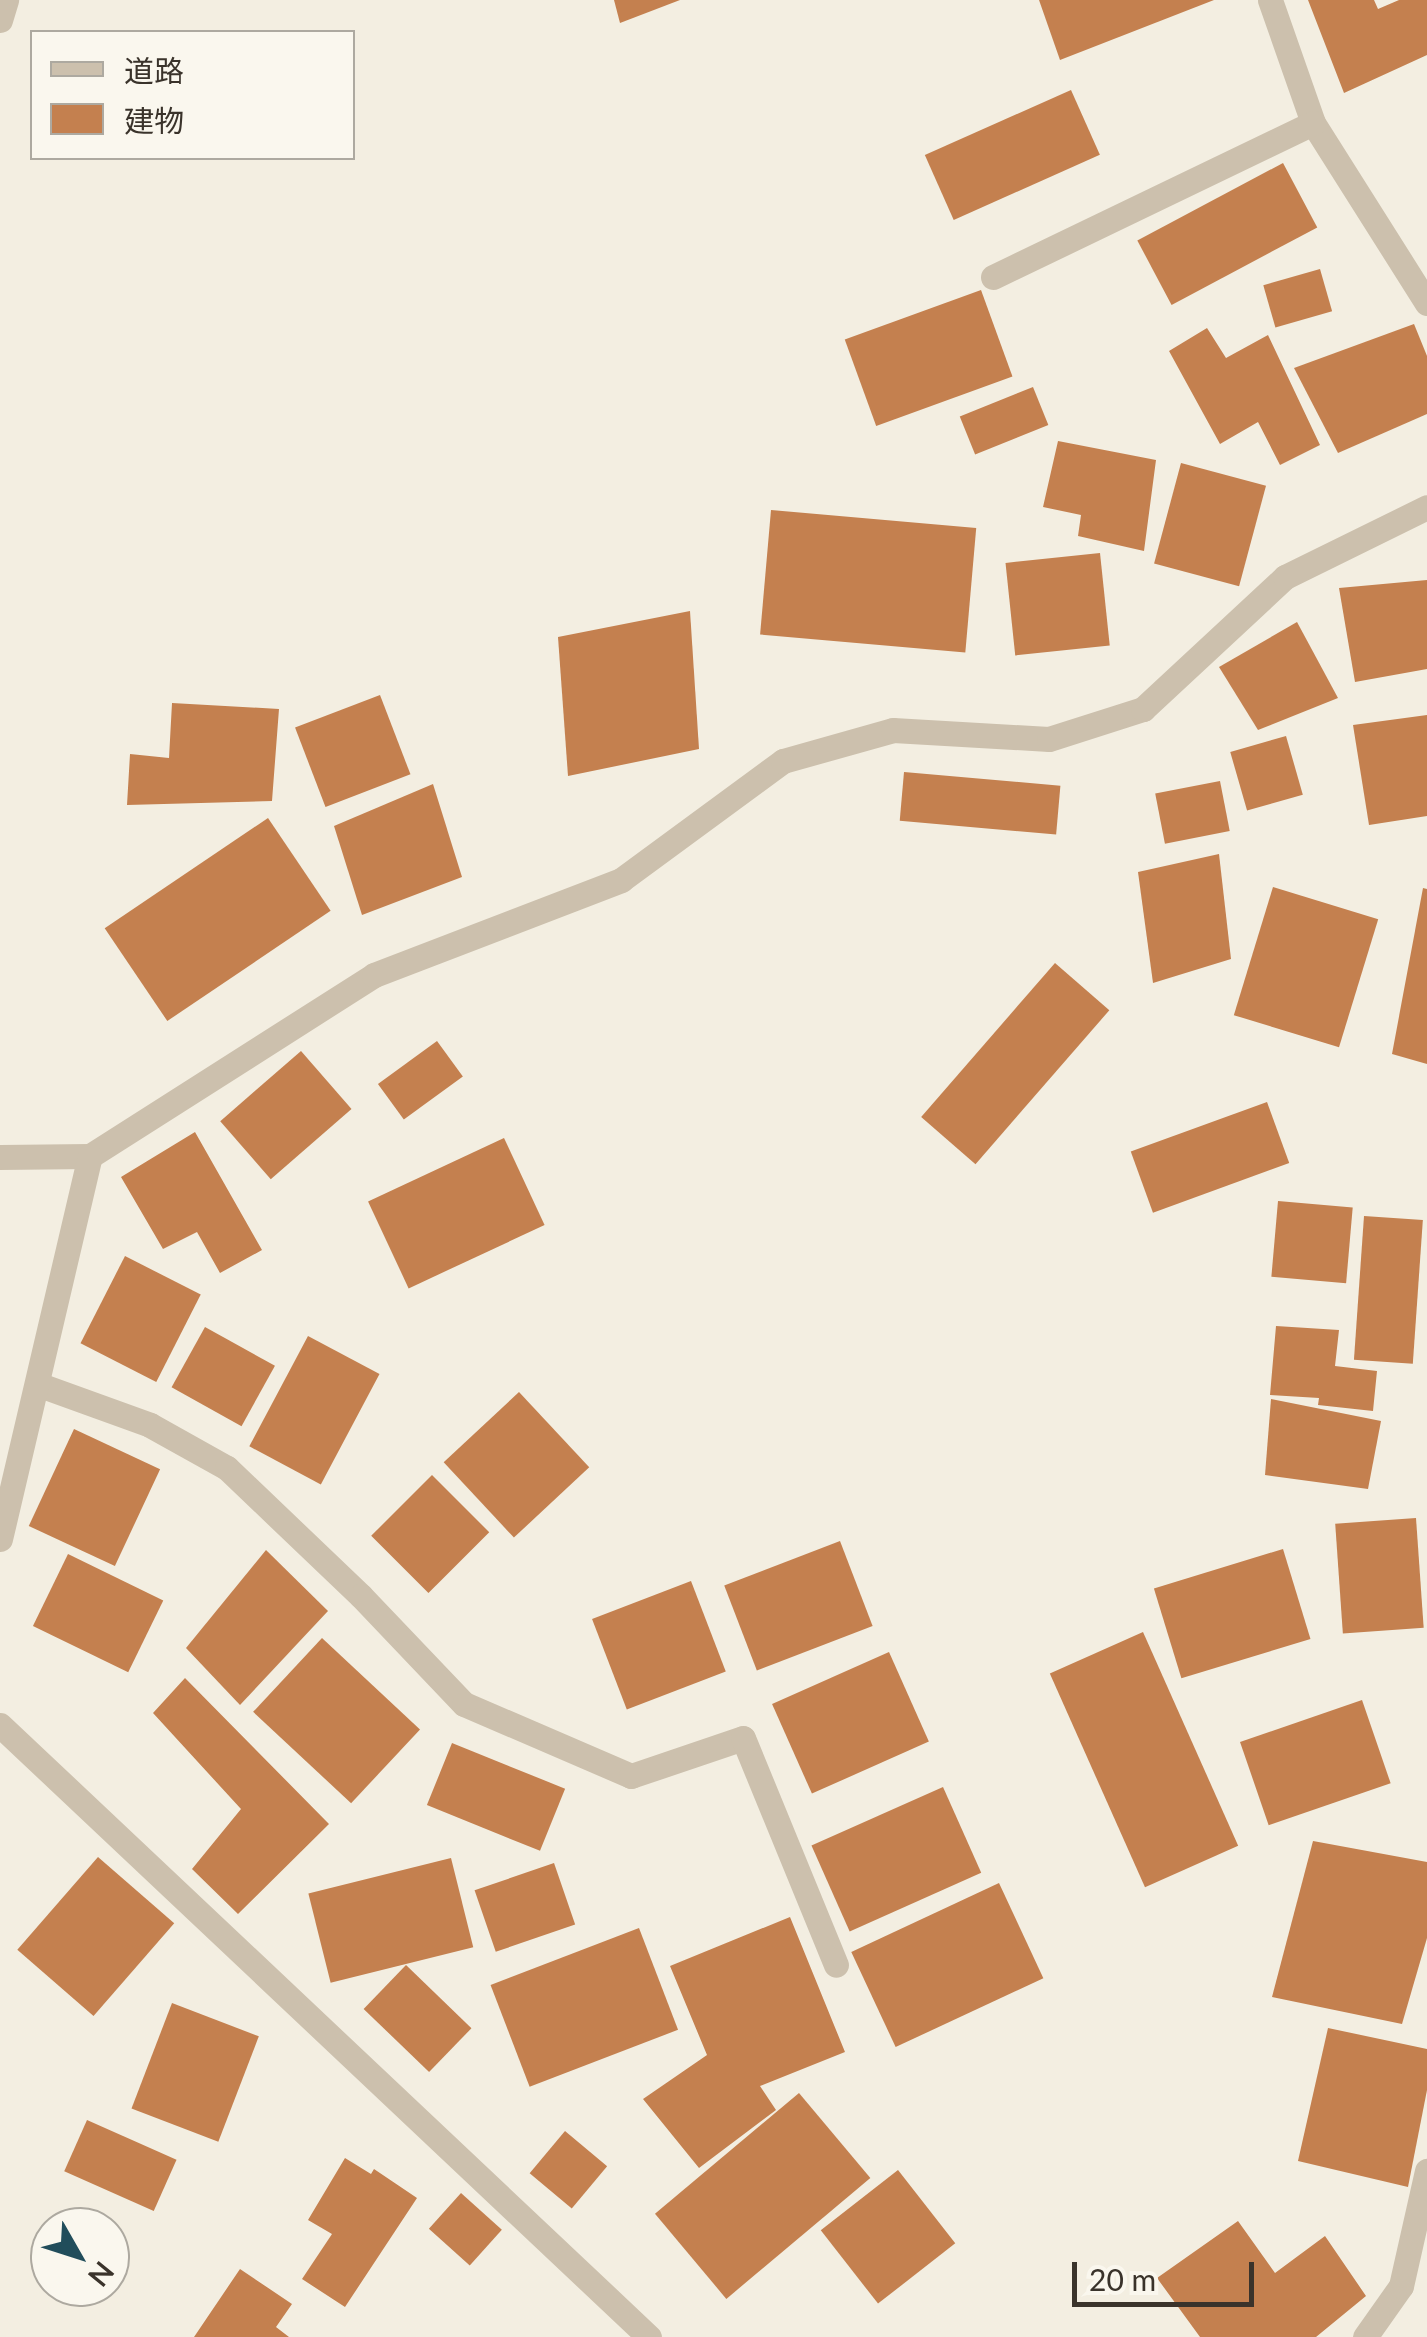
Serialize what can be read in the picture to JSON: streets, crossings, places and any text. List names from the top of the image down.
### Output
{
  "legend": ["道路", "建物"],
  "scale_bar": "20 m",
  "north": "bottom right"
}
